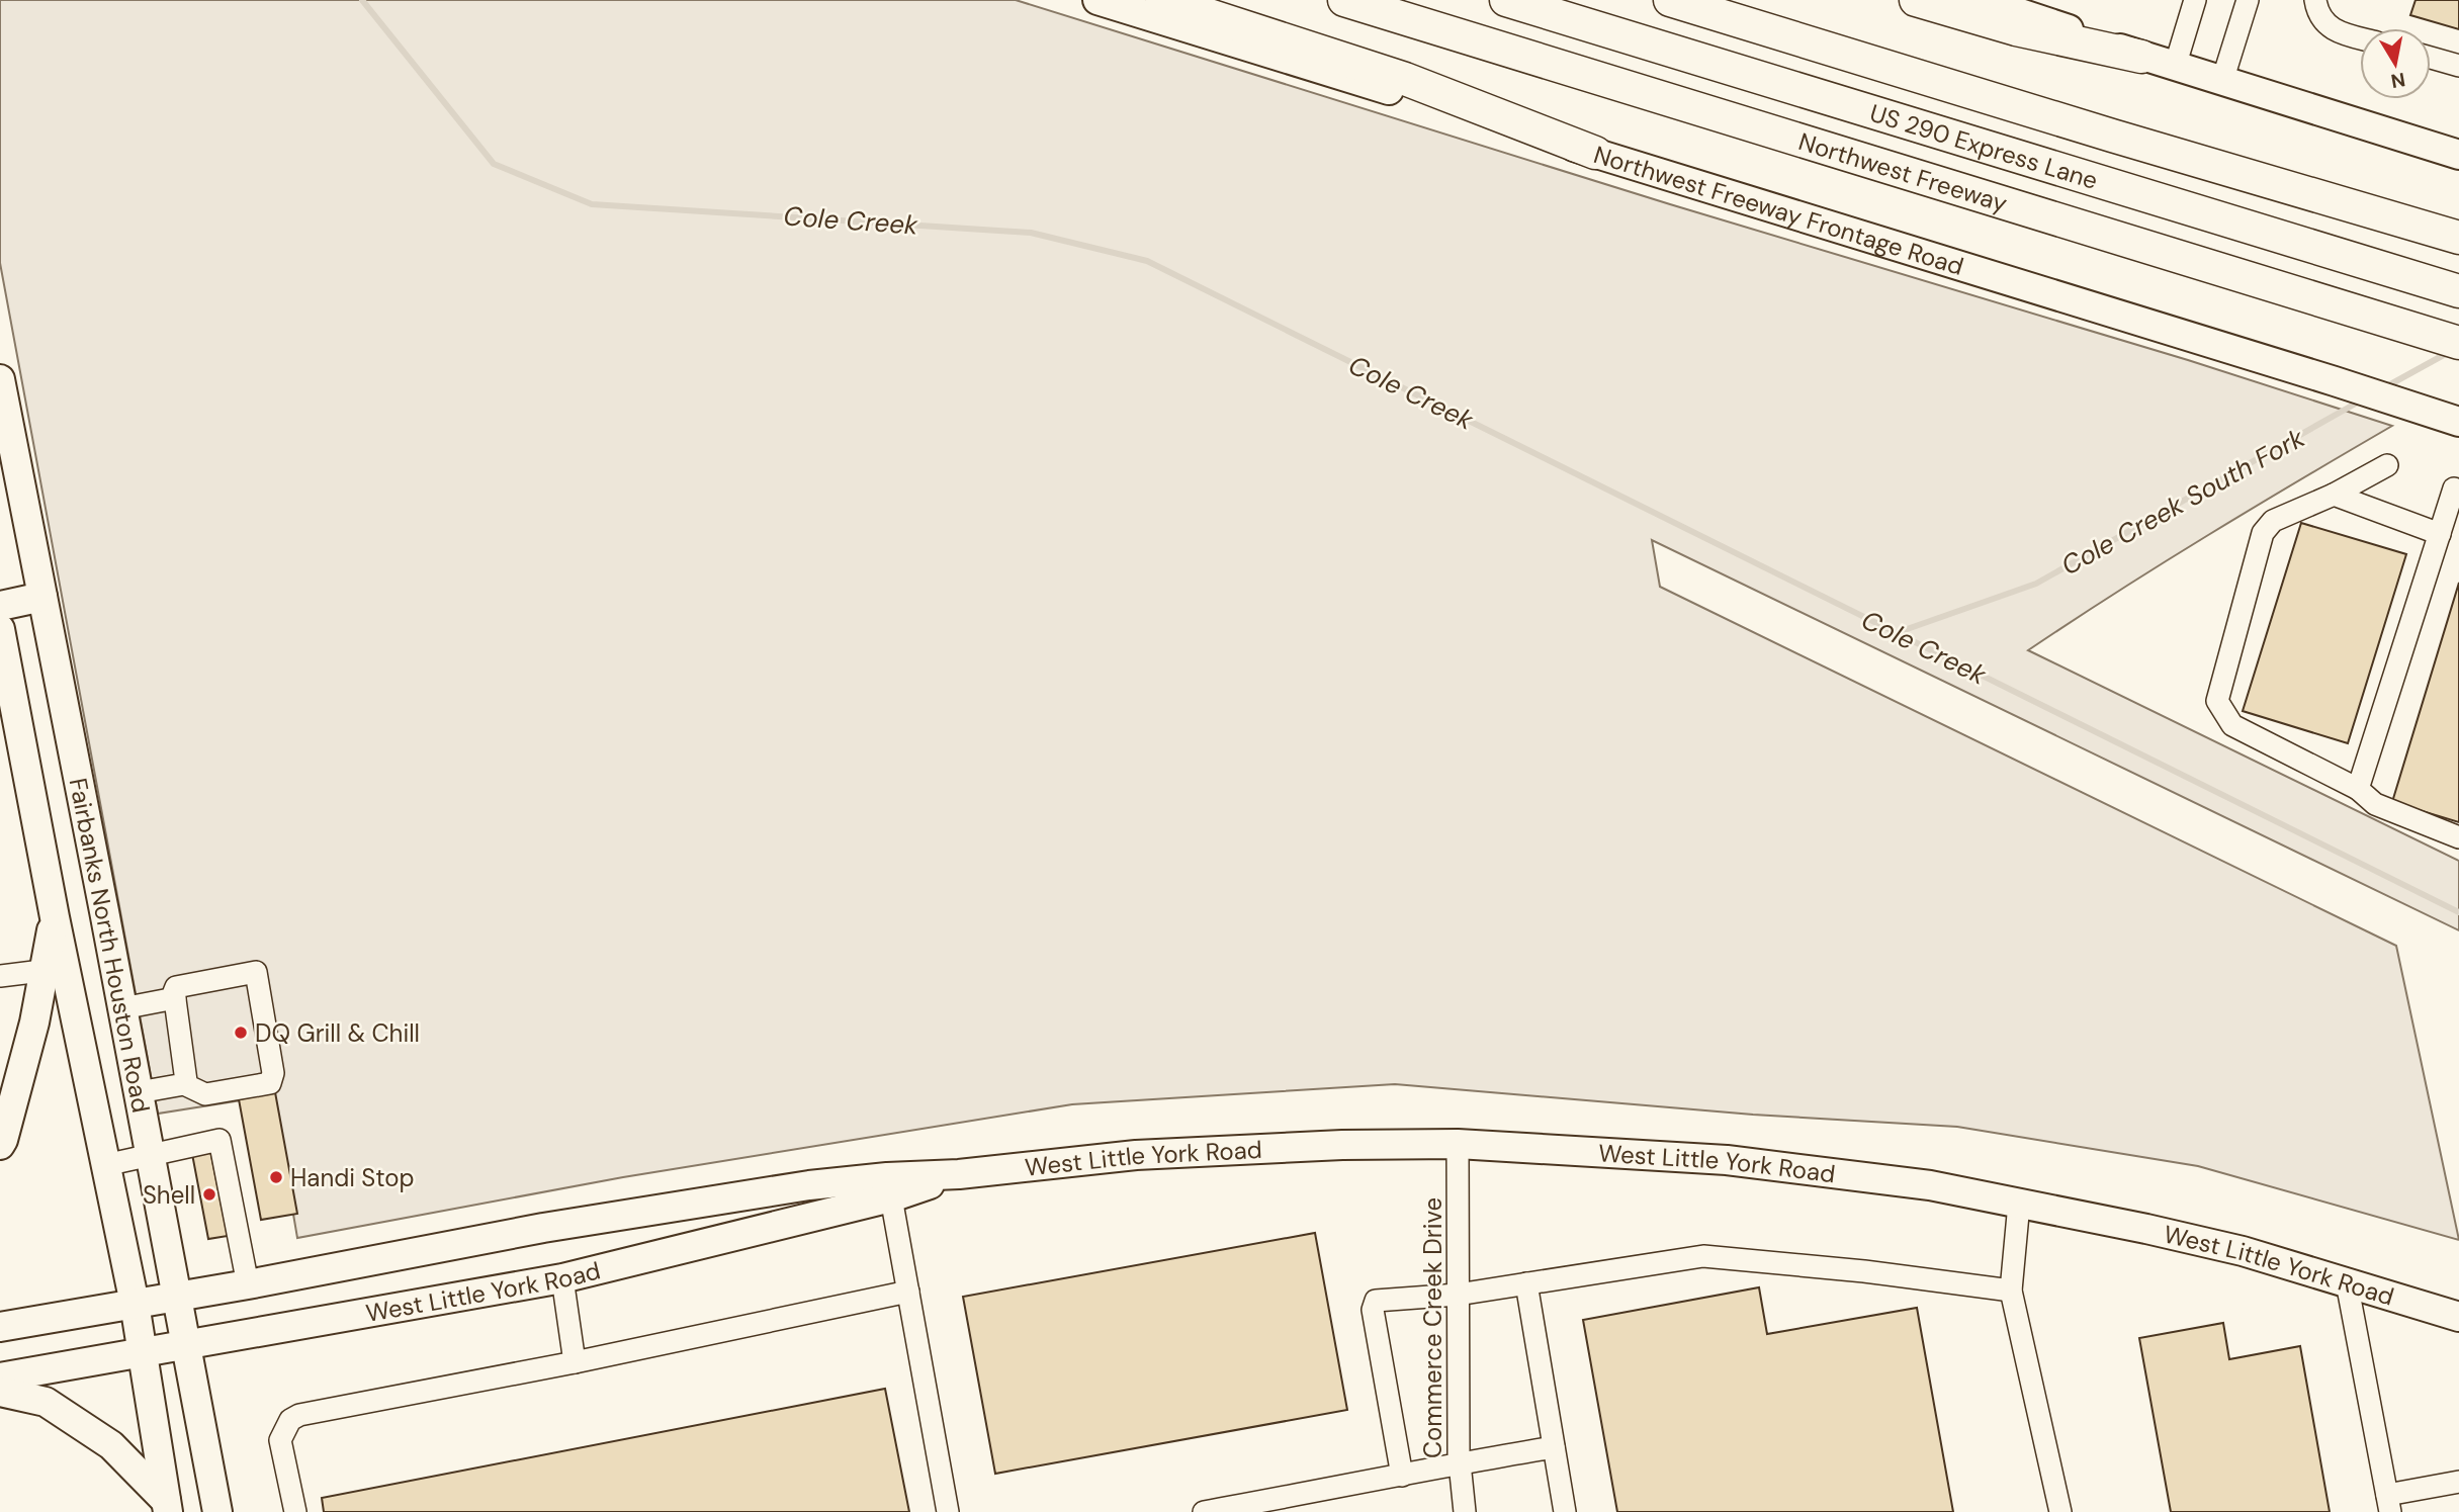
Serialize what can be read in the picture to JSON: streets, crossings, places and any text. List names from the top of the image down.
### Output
{
  "streets": {
    "highway": ["US 290 Express Lane", "Northwest Freeway"],
    "main road": ["Northwest Freeway Frontage Road", "Fairbanks North Houston Road", "West Little York Road"],
    "street": ["Commerce Creek Drive"]
  },
  "crossings": [
    ["Fairbanks North Houston Road", "West Little York Road"],
    ["West Little York Road", "Commerce Creek Drive"]
  ],
  "water": ["Cole Creek", "Cole Creek South Fork"],
  "places": ["DQ Grill & Chill", "Handi Stop", "Shell"],
  "north": "bottom"
}
